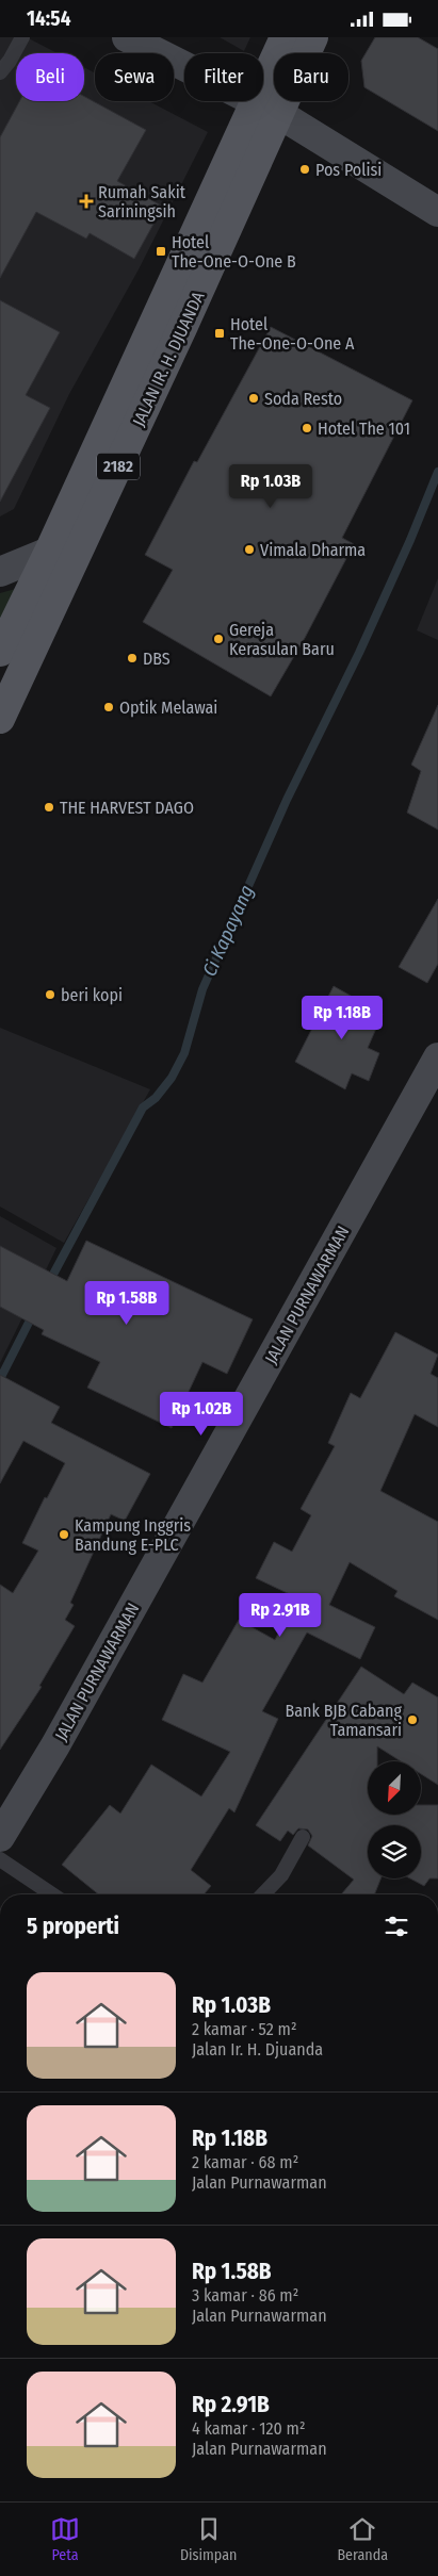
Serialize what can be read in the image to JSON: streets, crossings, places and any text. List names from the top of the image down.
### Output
{
  "streets": {
    "main road": ["JALAN IR. H. DJUANDA", "2182"],
    "street": ["JALAN PURNAWARMAN"]
  },
  "water": ["Ci Kapayang"],
  "places": {
    "other": [
      "Pos Polisi",
      "Soda Resto",
      "Hotel The 101",
      "Vimala Dharma",
      "Gereja Kerasulan Baru",
      "DBS",
      "Optik Melawai",
      "THE HARVEST DAGO",
      "beri kopi",
      "Kampung Inggris Bandung E-PLC",
      "Bank BJB Cabang Tamansari"
    ],
    "health": ["Rumah Sakit Sariningsih"],
    "transit": ["Hotel The-One-O-One B", "Hotel The-One-O-One A"]
  },
  "north": "bottom left",
  "page": {
    "status": "14:54",
    "chip": [
      "Beli",
      "Sewa",
      "Filter",
      "Baru"
    ],
    "price": [
      "Rp 1.03B",
      "Rp 1.18B",
      "Rp 1.58B",
      "Rp 1.02B",
      "Rp 2.91B"
    ],
    "heading": "5 properti",
    "list": [
      {
        "name": "Rp 1.03B",
        "note": "2 kamar · 52 m² · Jalan Ir. H. Djuanda"
      },
      {
        "name": "Rp 1.18B",
        "note": "2 kamar · 68 m² · Jalan Purnawarman"
      },
      {
        "name": "Rp 1.58B",
        "note": "3 kamar · 86 m² · Jalan Purnawarman"
      },
      {
        "name": "Rp 2.91B",
        "note": "4 kamar · 120 m² · Jalan Purnawarman"
      }
    ],
    "tabs": ["Peta", "Disimpan", "Beranda"]
  }
}
